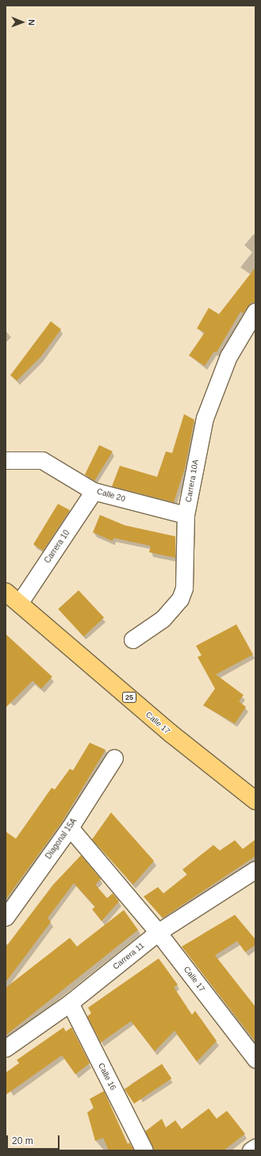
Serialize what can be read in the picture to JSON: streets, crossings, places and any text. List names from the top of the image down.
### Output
{
  "streets": {
    "highway": ["25", "Calle 17"],
    "street": [
      "Carrera 10A",
      "Calle 20",
      "Carrera 10",
      "Diagonal 15A",
      "Carrera 11",
      "Calle 16"
    ]
  },
  "crossings": [
    ["Carrera 10A", "Calle 20"],
    ["Calle 20", "Carrera 10"],
    ["Carrera 10", "Calle 17"],
    ["Calle 17", "Diagonal 15A"],
    ["Calle 17", "Carrera 11"],
    ["Carrera 11", "Calle 16"]
  ],
  "scale_bar": "20 m",
  "north": "right"
}
